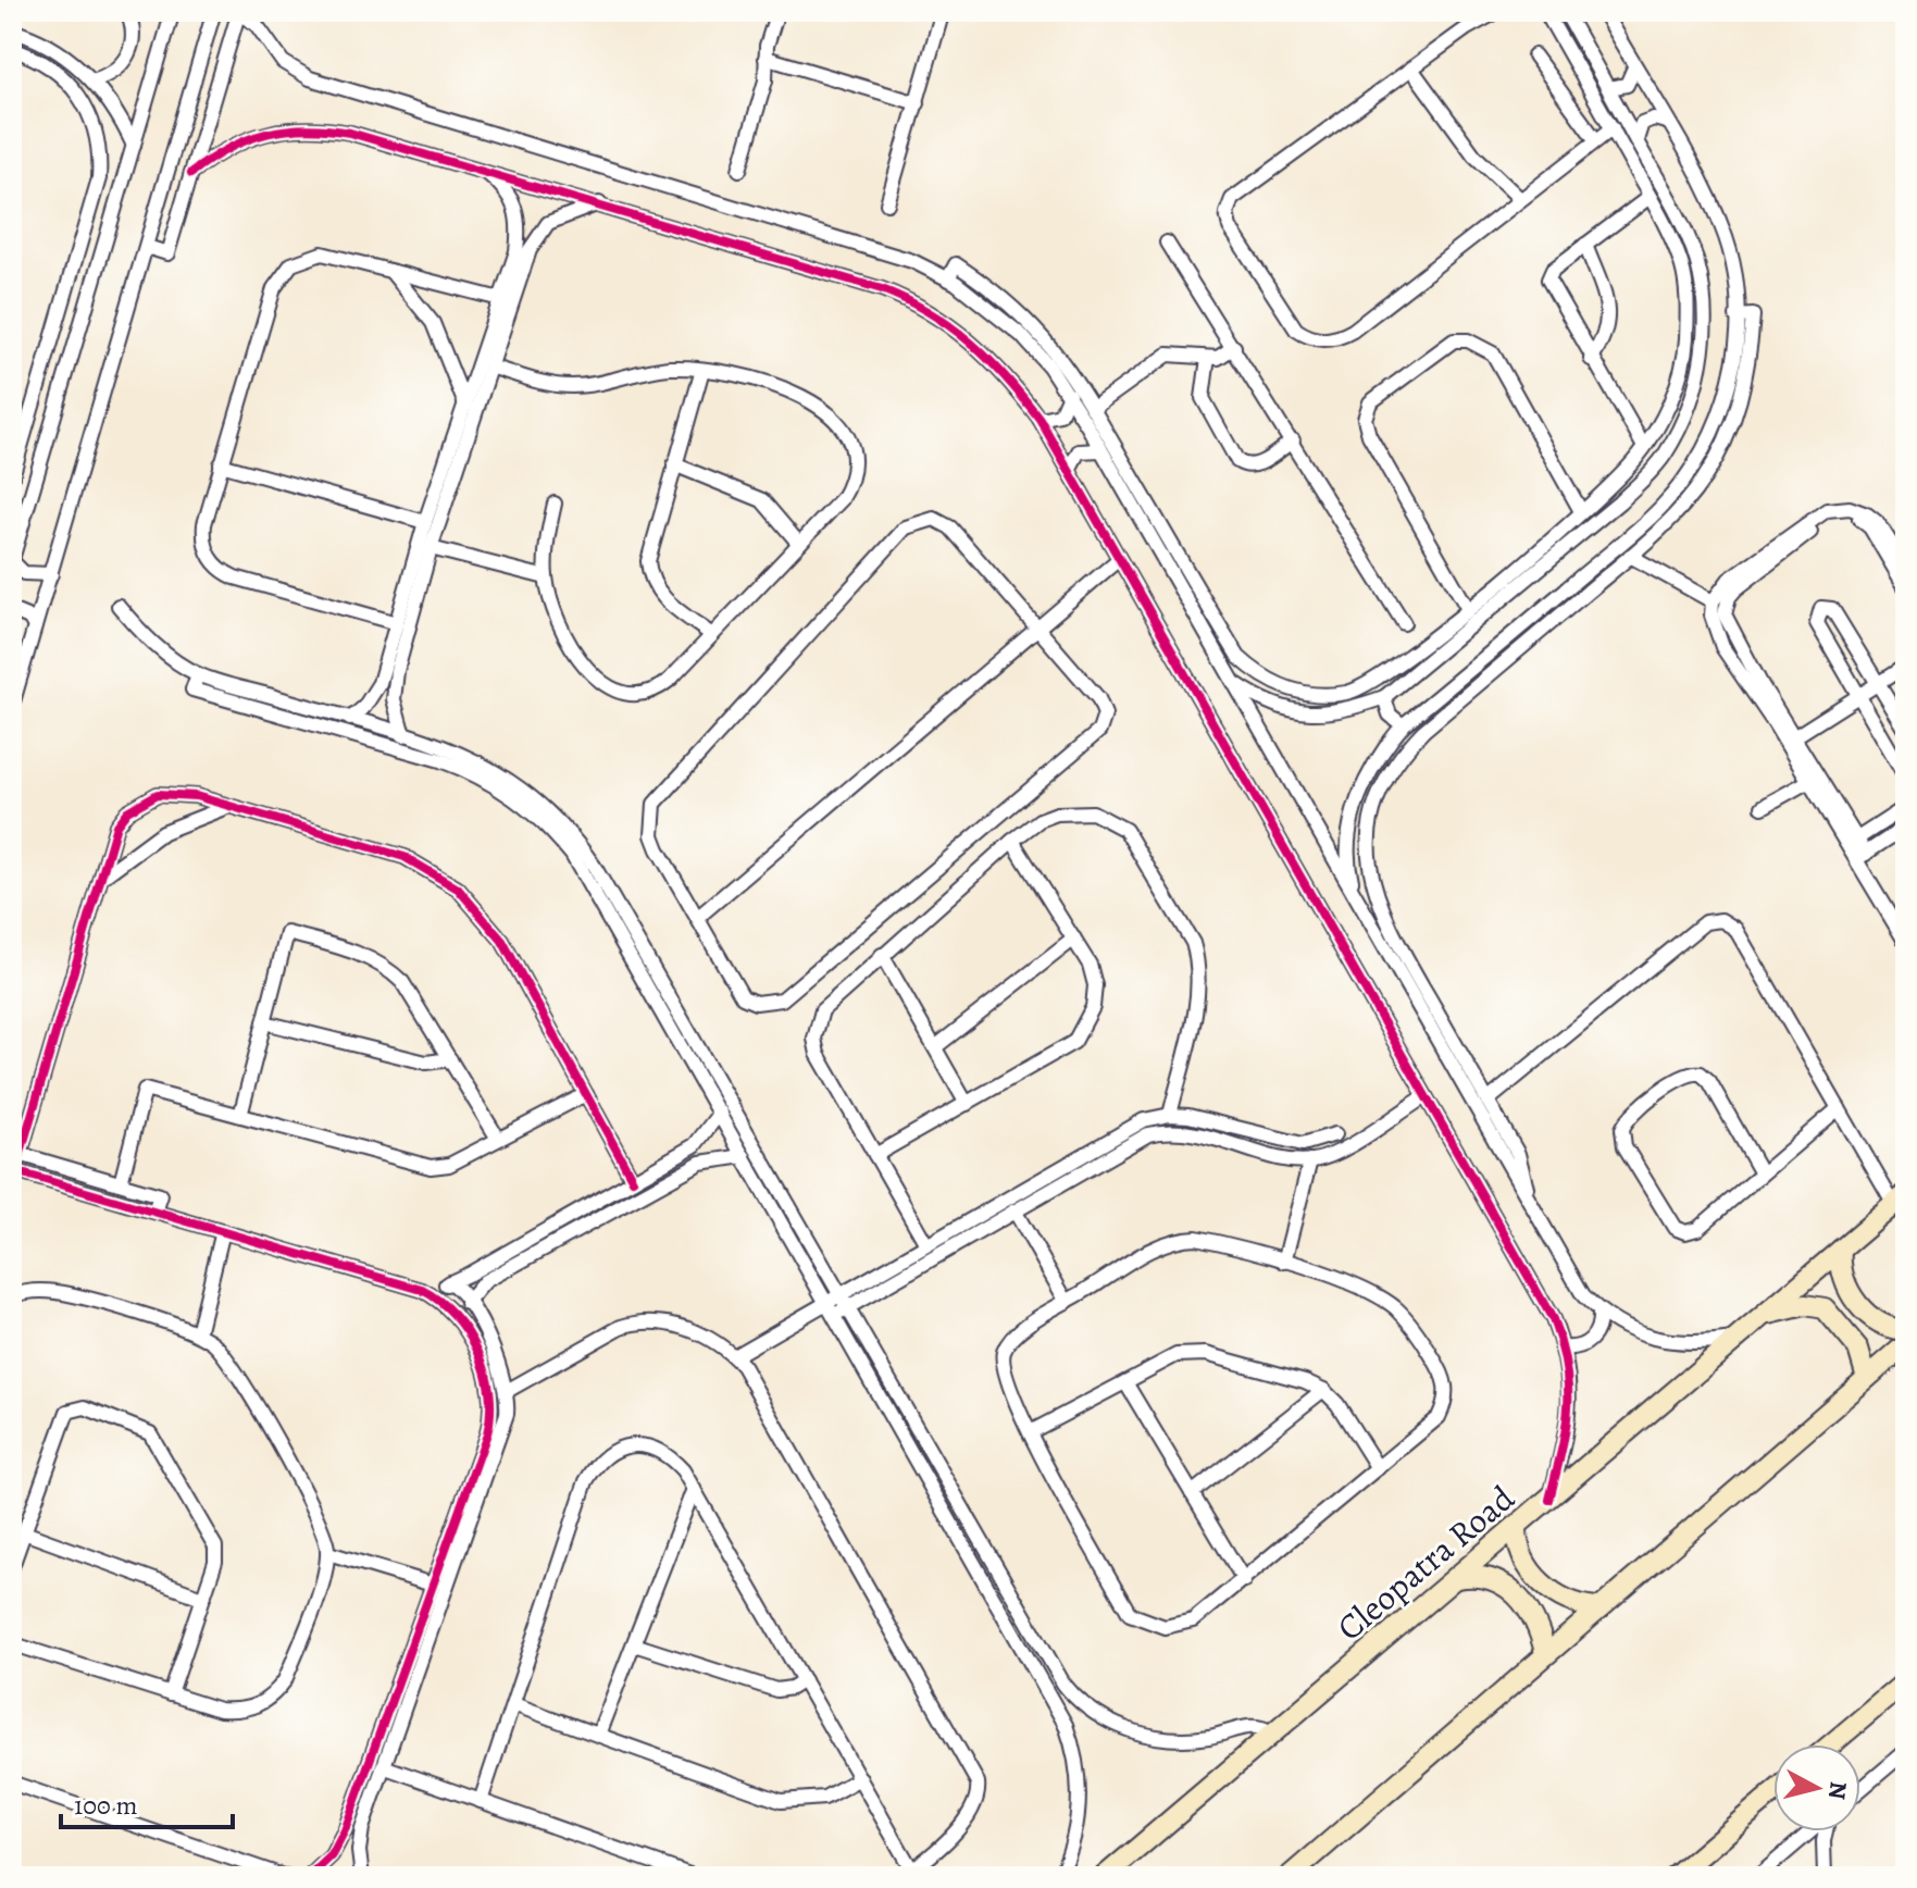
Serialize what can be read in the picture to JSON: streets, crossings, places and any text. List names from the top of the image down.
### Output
{
  "streets": {
    "main road": ["Cleopatra Road"]
  },
  "scale_bar": "100 m",
  "north": "right"
}
